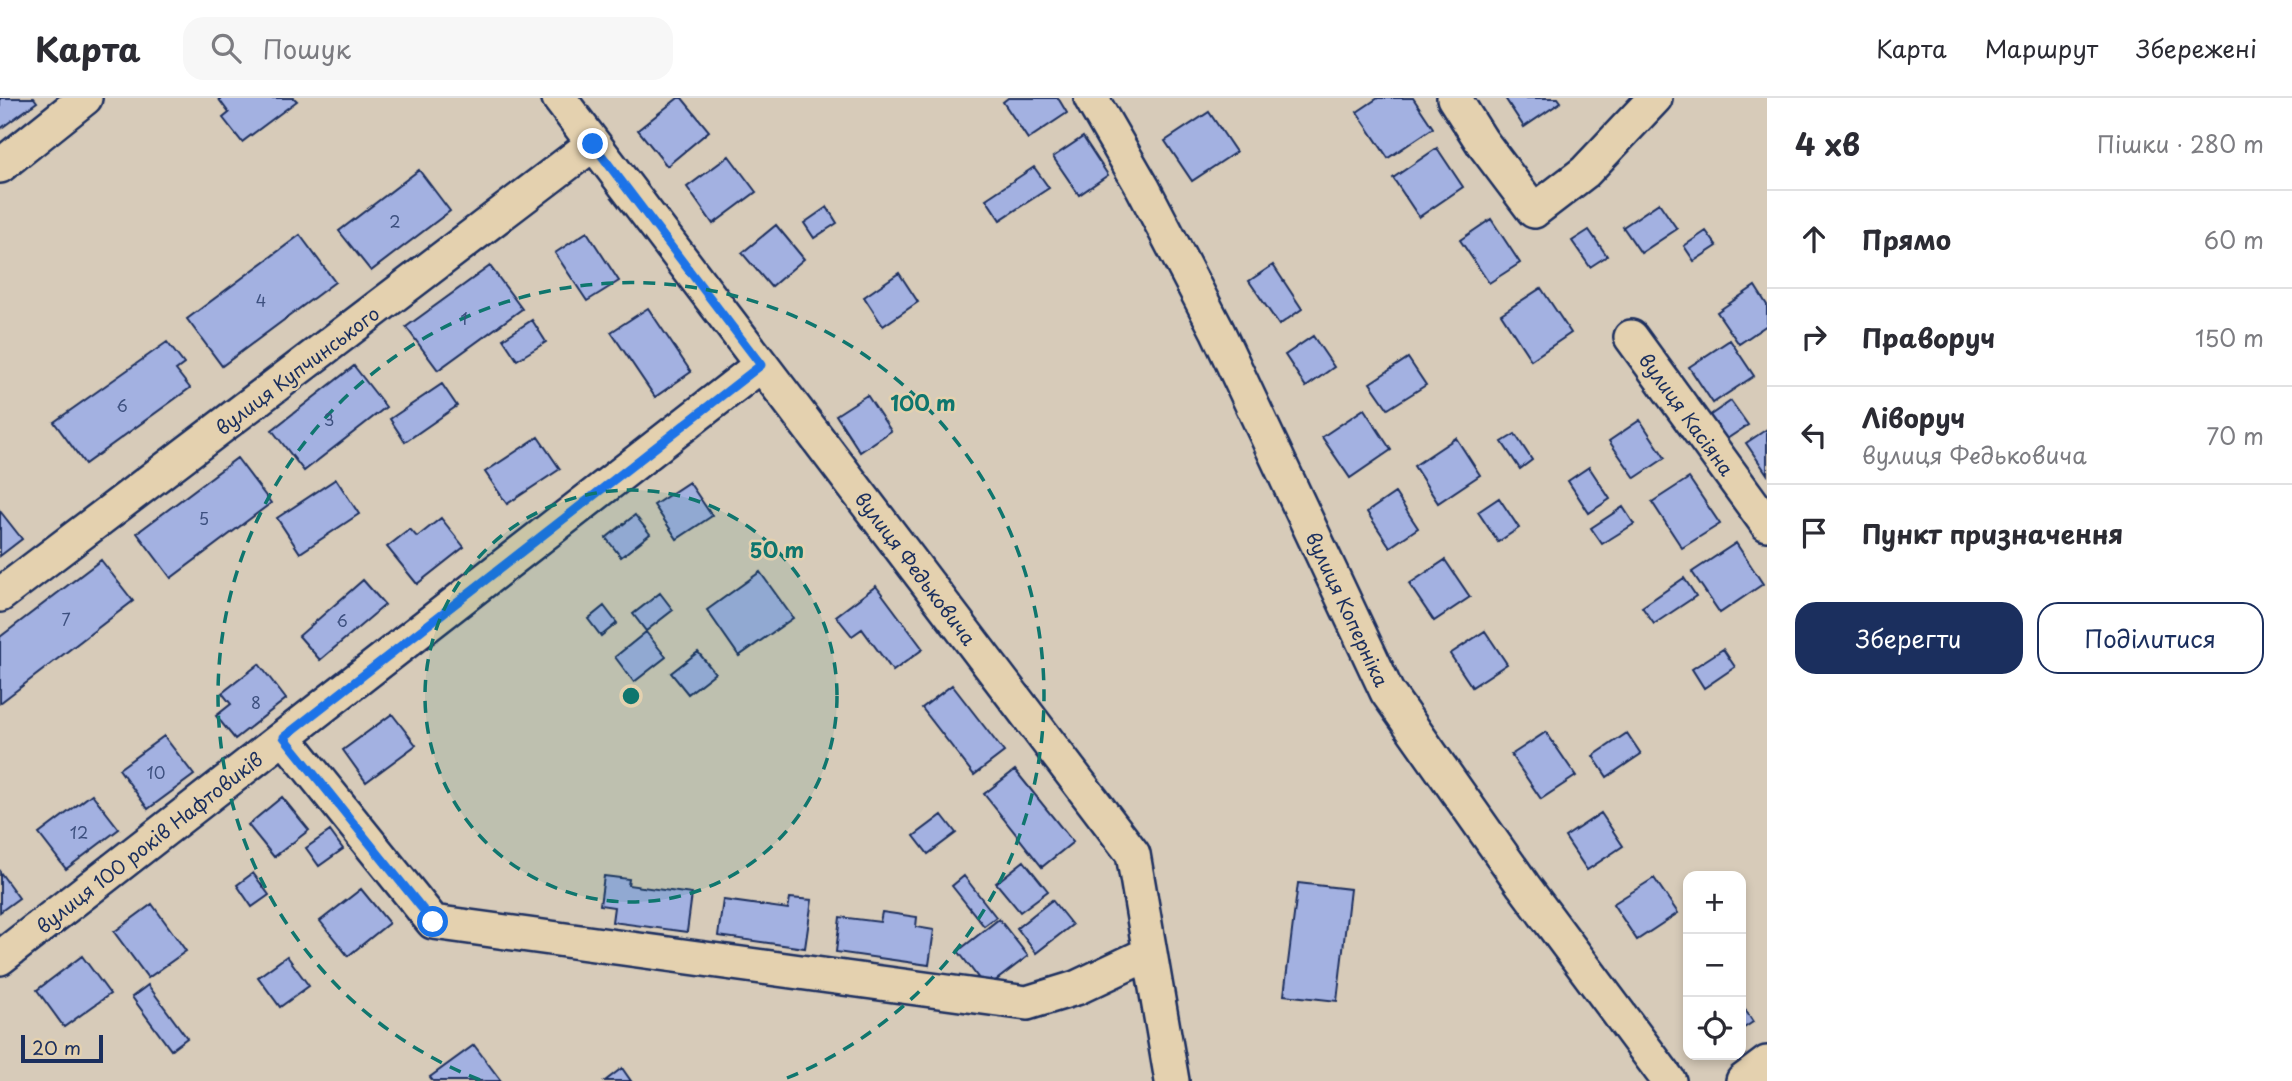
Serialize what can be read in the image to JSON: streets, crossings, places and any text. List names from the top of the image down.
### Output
{
  "streets": {
    "street": [
      "вулиця Купчинського",
      "вулиця Касіяна",
      "вулиця Федьковича",
      "вулиця Коперніка",
      "вулиця 100 років Нафтовиків"
    ]
  },
  "crossings": [
    ["вулиця Купчинського", "вулиця Федьковича"],
    ["вулиця Федьковича", "вулиця 100 років Нафтовиків"]
  ],
  "house_numbers": [
    "2",
    "4",
    "1",
    "6",
    "3",
    "5",
    "7",
    "6",
    "8",
    "10",
    "12"
  ],
  "scale_bar": "20 m",
  "page": {
    "header": "Карта",
    "search": "Пошук",
    "nav": ["Карта", "Маршрут", "Збережені"],
    "heading": ["4 хв", "Пішки · 280 m"],
    "list": [
      ["Прямо", "60 m"],
      ["Праворуч", "150 m"],
      ["Ліворуч", "вулиця Федьковича", "70 m"],
      "Пункт призначення"
    ],
    "buttons": ["Зберегти", "Поділитися"],
    "map_buttons": ["+", "−"],
    "scale": "20 m"
  },
  "rings": ["100 m", "50 m"]
}
